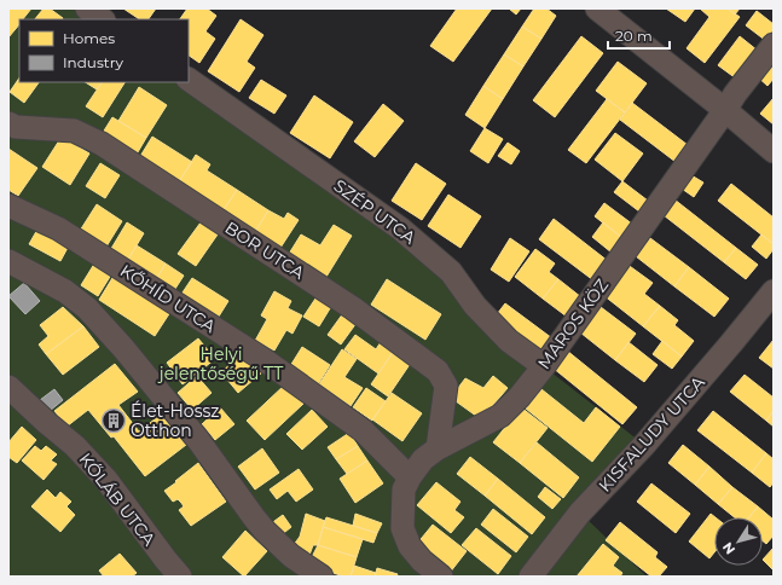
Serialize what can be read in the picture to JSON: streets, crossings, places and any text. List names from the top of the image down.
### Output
{
  "streets": {
    "street": [
      "SZÉP UTCA",
      "BOR UTCA",
      "KŐHÍD UTCA",
      "MAROS KÖZ",
      "KISFALUDY UTCA",
      "KŐLÁB UTCA"
    ]
  },
  "crossings": [
    ["SZÉP UTCA", "MAROS KÖZ"],
    ["BOR UTCA", "MAROS KÖZ"],
    ["KŐHÍD UTCA", "MAROS KÖZ"]
  ],
  "parks": ["Helyi jelentőségű TT"],
  "places": {
    "building": ["Élet-Hossz Otthon"]
  },
  "legend": ["Homes", "Industry"],
  "scale_bar": "20 m",
  "north": "bottom left"
}
